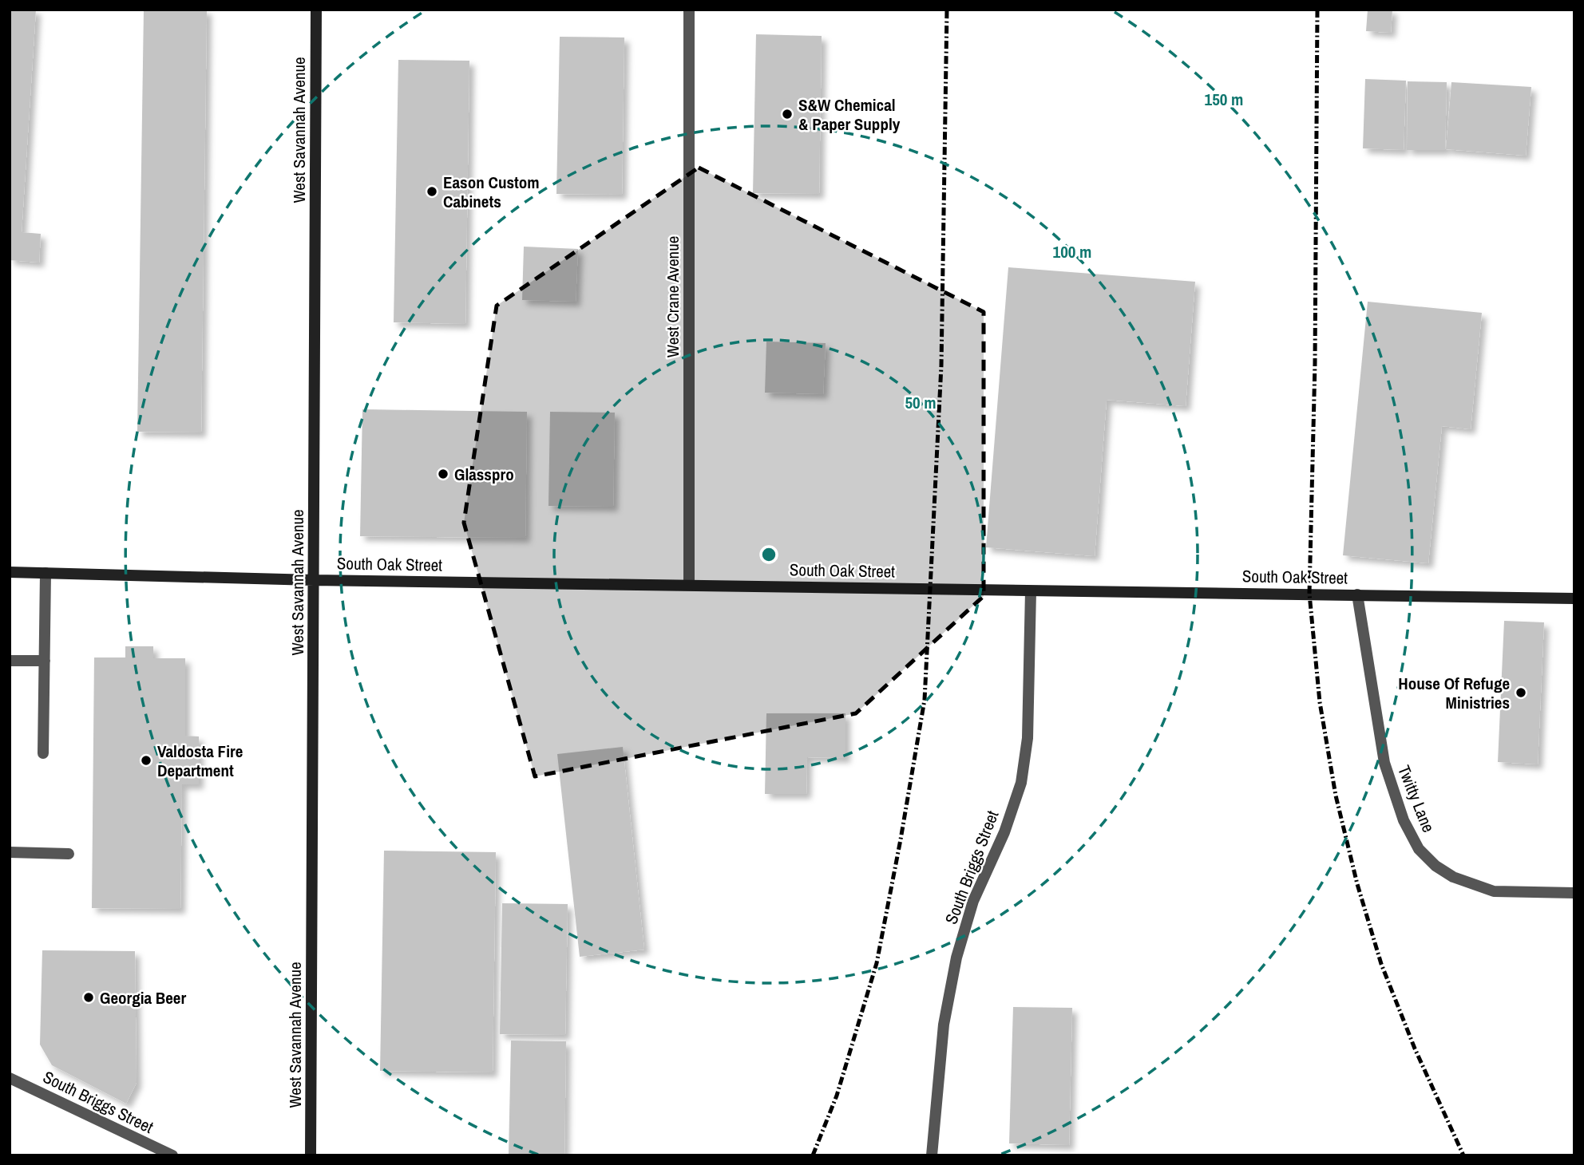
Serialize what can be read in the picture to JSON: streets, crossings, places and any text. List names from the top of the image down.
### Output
{
  "streets": {
    "main road": ["West Savannah Avenue", "South Oak Street"],
    "street": ["West Crane Avenue", "Twitty Lane", "South Briggs Street"]
  },
  "crossings": [
    ["West Savannah Avenue", "South Oak Street"],
    ["West Crane Avenue", "South Oak Street"],
    ["South Oak Street", "Twitty Lane"],
    ["South Oak Street", "South Briggs Street"]
  ],
  "places": [
    "S&W Chemical & Paper Supply",
    "Eason Custom Cabinets",
    "Glasspro",
    "House Of Refuge Ministries",
    "Valdosta Fire Department",
    "Georgia Beer"
  ],
  "rings": ["150 m", "100 m", "50 m"]
}
